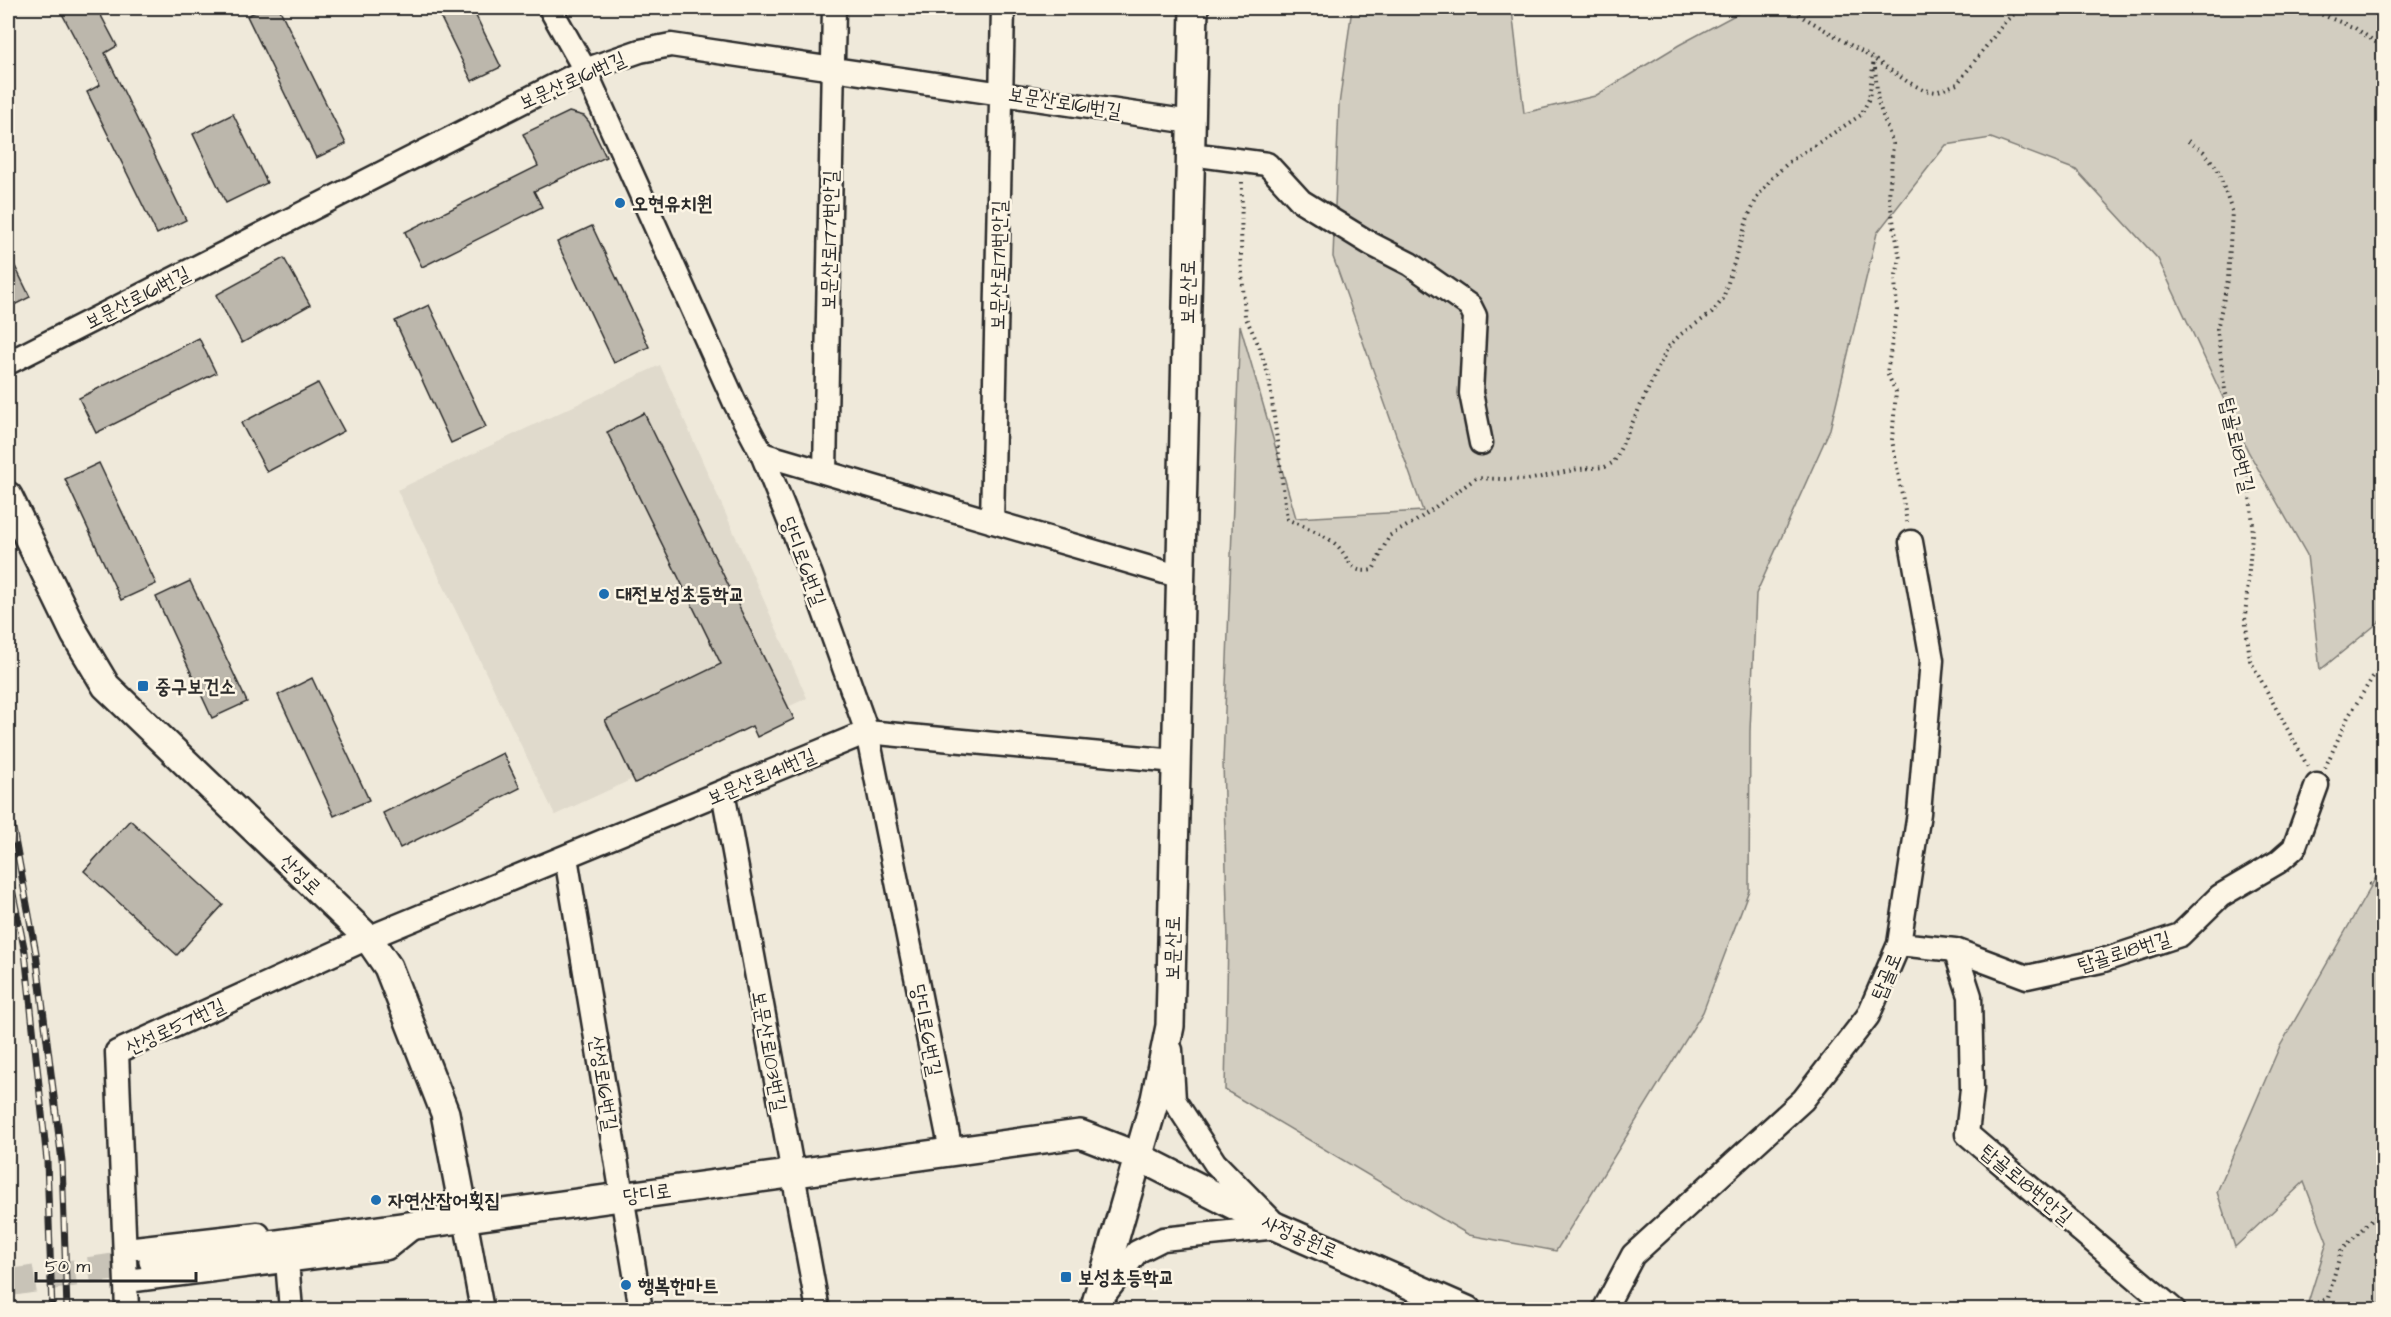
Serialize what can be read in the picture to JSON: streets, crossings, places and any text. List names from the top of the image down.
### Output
{
  "streets": {
    "main road": [
      "보문산로",
      "산성로",
      "당디로",
      "사정공원로"
    ],
    "street": [
      "보문산로161번길",
      "보문산로177번안길",
      "보문산로171번안길",
      "탑골로18번길",
      "당디로6번길",
      "보문산로141번길",
      "탑골로",
      "산성로57번길",
      "보문산로103번길",
      "산성로16번길",
      "탑골로18번안길"
    ]
  },
  "crossings": [
    ["보문산로161번길", "보문산로177번안길"],
    ["보문산로161번길", "보문산로171번안길"],
    ["보문산로161번길", "보문산로"],
    ["보문산로161번길", "당디로6번길"],
    ["보문산로", "보문산로141번길"],
    ["보문산로", "당디로"],
    ["보문산로", "사정공원로"],
    ["탑골로18번길", "탑골로"],
    ["탑골로18번길", "탑골로18번안길"],
    ["당디로6번길", "보문산로141번길"],
    ["당디로6번길", "당디로"],
    ["보문산로141번길", "산성로"],
    ["보문산로141번길", "산성로57번길"],
    ["보문산로141번길", "보문산로103번길"],
    ["보문산로141번길", "산성로16번길"],
    ["산성로", "산성로57번길"],
    ["산성로", "당디로"],
    ["보문산로103번길", "당디로"],
    ["산성로16번길", "당디로"],
    ["당디로", "사정공원로"]
  ],
  "places": {
    "other": [
      "오현유치원",
      "대전보성초등학교",
      "자연산잡어횟집",
      "행복한마트"
    ],
    "transit": ["중구보건소", "보성초등학교"]
  },
  "scale_bar": "50 m"
}
